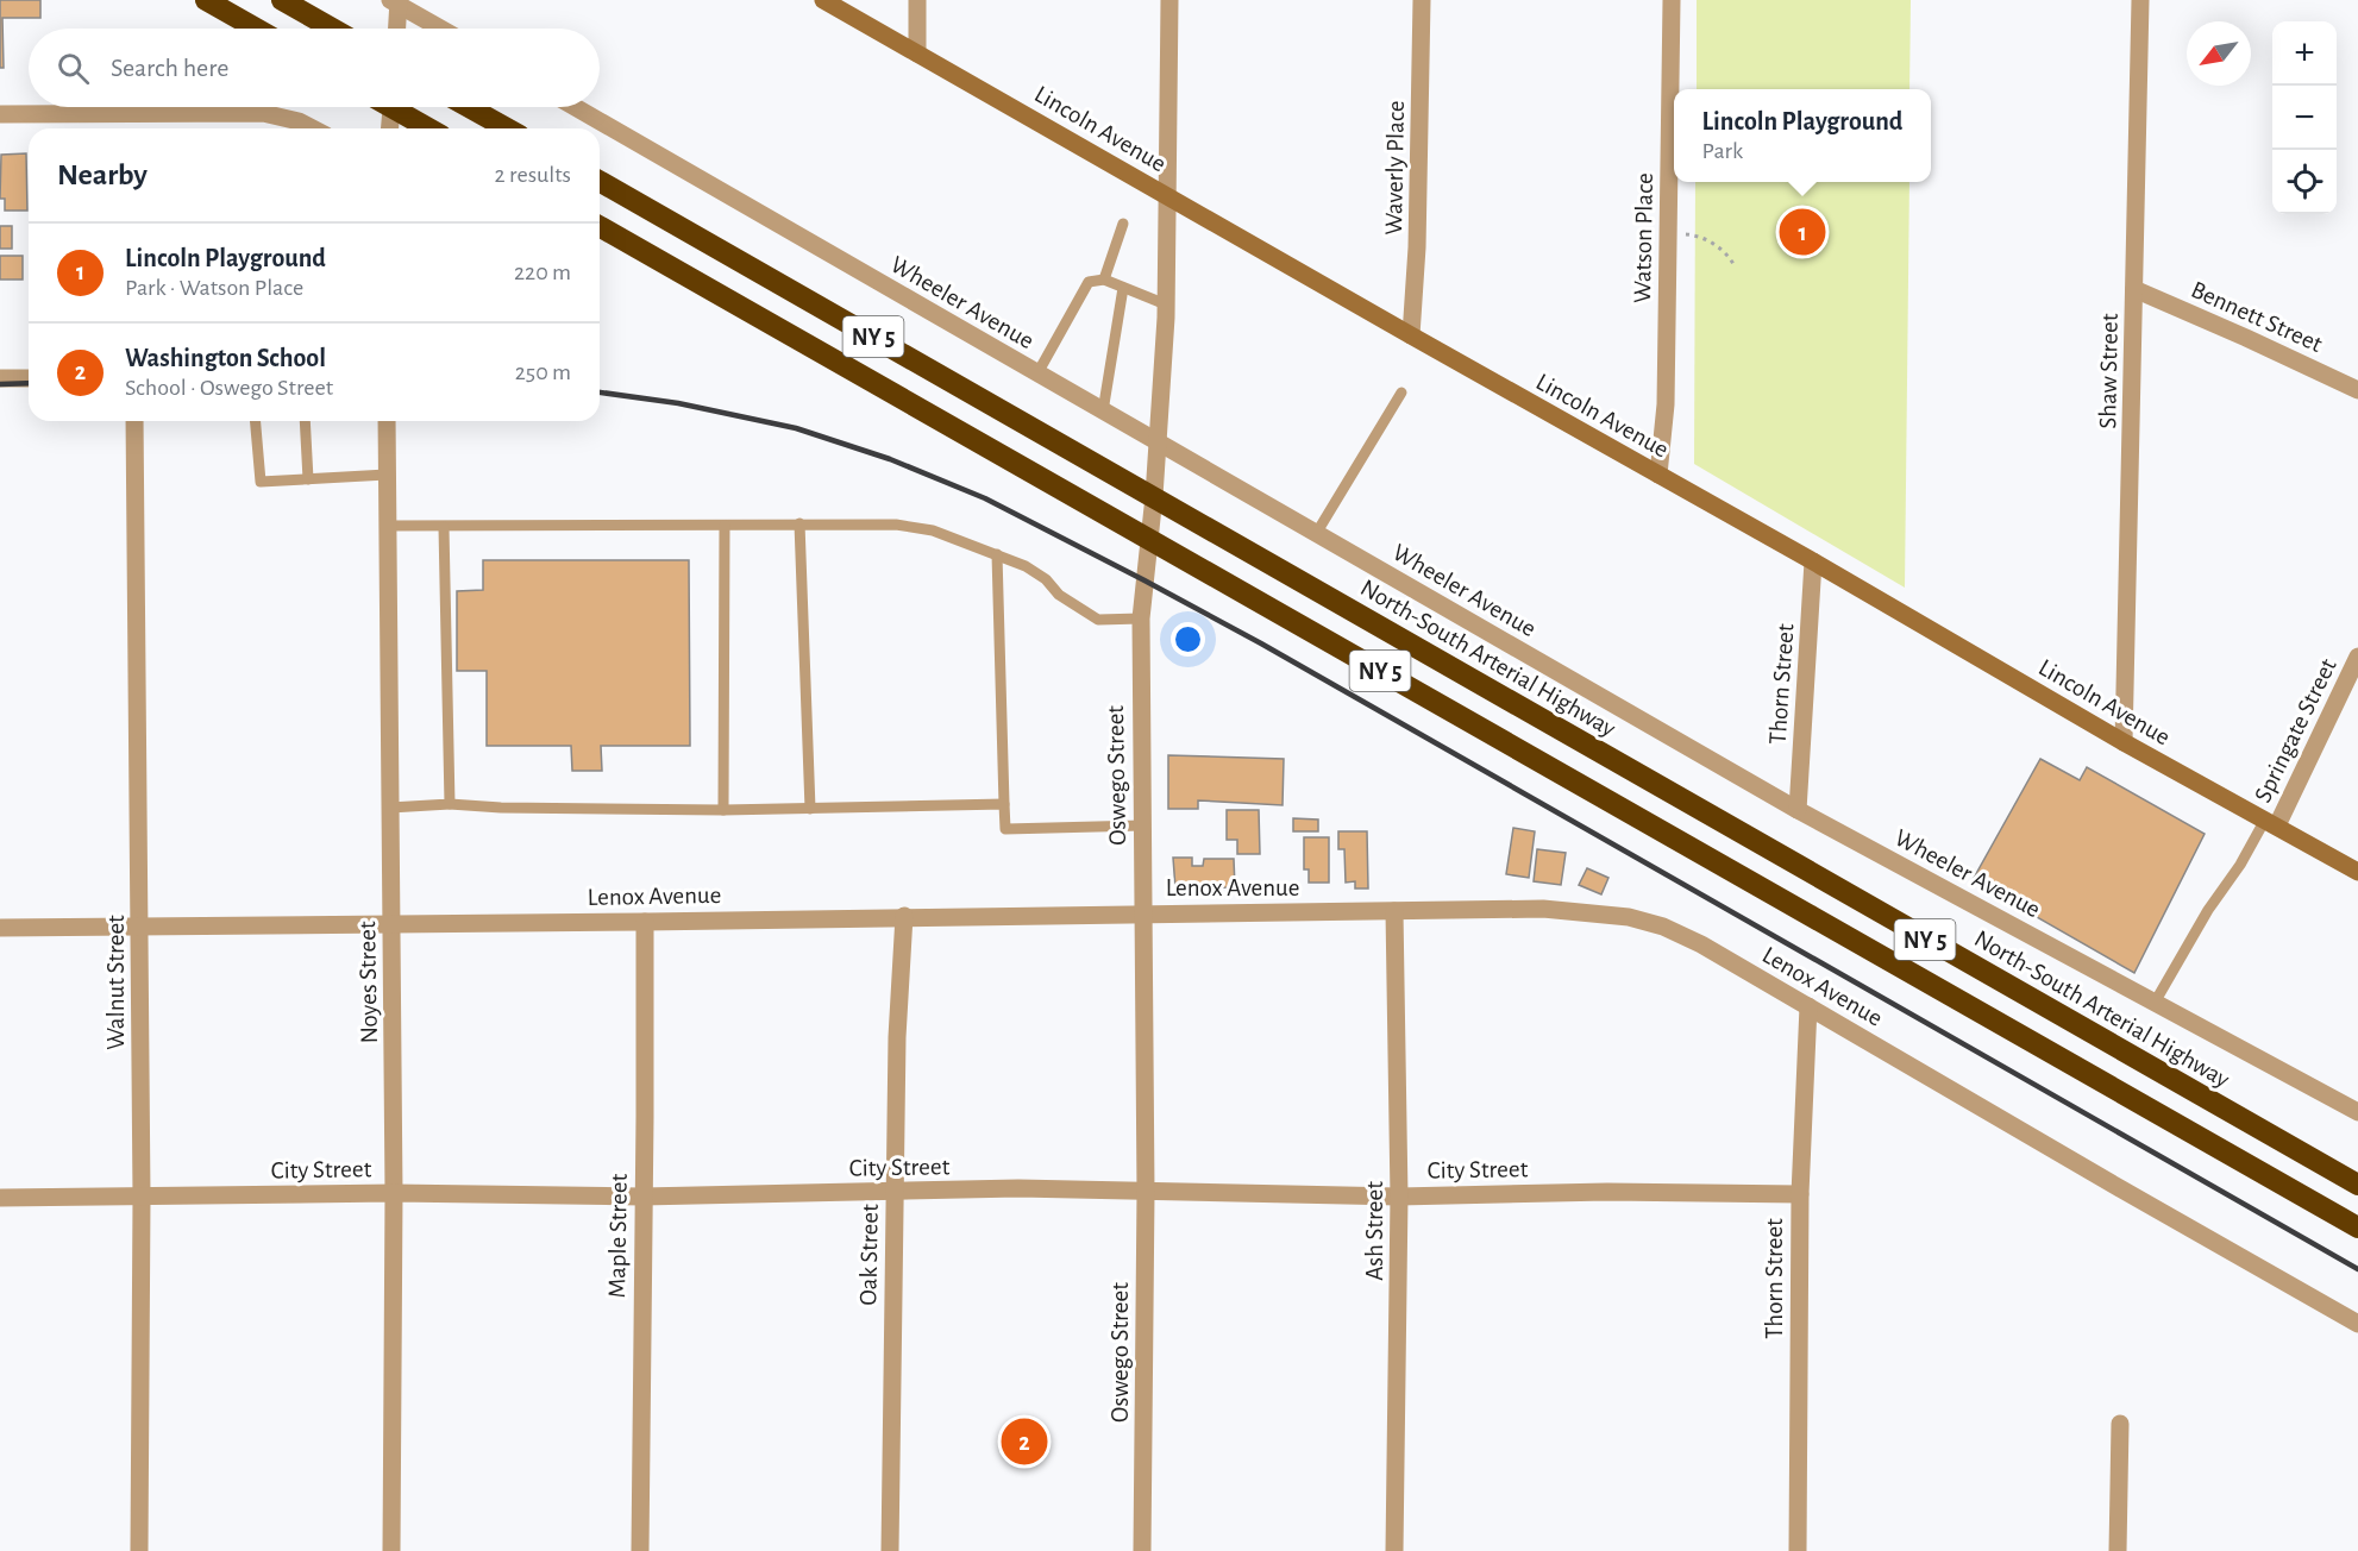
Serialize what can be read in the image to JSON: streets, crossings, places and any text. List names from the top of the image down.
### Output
{
  "streets": {
    "highway": ["NY 5", "North-South Arterial Highway"],
    "street": [
      "Lincoln Avenue",
      "Waverly Place",
      "Watson Place",
      "Wheeler Avenue",
      "Bennett Street",
      "Shaw Street",
      "Thorn Street",
      "Springate Street",
      "Oswego Street",
      "Lenox Avenue",
      "Walnut Street",
      "Noyes Street",
      "City Street",
      "Ash Street",
      "Maple Street",
      "Oak Street"
    ]
  },
  "crossings": [
    ["Lincoln Avenue", "Waverly Place"],
    ["Lincoln Avenue", "Watson Place"],
    ["Lincoln Avenue", "Shaw Street"],
    ["Lincoln Avenue", "Thorn Street"],
    ["Lincoln Avenue", "Springate Street"],
    ["Lincoln Avenue", "Oswego Street"],
    ["Wheeler Avenue", "Thorn Street"],
    ["Wheeler Avenue", "Oswego Street"],
    ["Bennett Street", "Shaw Street"],
    ["NY 5", "Oswego Street"],
    ["North-South Arterial Highway", "Oswego Street"],
    ["Thorn Street", "Lenox Avenue"],
    ["Thorn Street", "City Street"],
    ["Oswego Street", "Lenox Avenue"],
    ["Oswego Street", "City Street"],
    ["Lenox Avenue", "Walnut Street"],
    ["Lenox Avenue", "Noyes Street"],
    ["Lenox Avenue", "Ash Street"],
    ["Lenox Avenue", "Maple Street"],
    ["Lenox Avenue", "Oak Street"],
    ["Walnut Street", "City Street"],
    ["Noyes Street", "City Street"],
    ["City Street", "Ash Street"],
    ["City Street", "Maple Street"],
    ["City Street", "Oak Street"]
  ],
  "north": "bottom left",
  "page": {
    "map_buttons": ["+", "−"],
    "search": "Search here",
    "popup": ["Lincoln Playground", "Park"],
    "heading": ["Nearby", "2 results"],
    "pins": ["1", "2"],
    "list": [
      {
        "mark": "1",
        "name": "Lincoln Playground",
        "note": "Park · Watson Place",
        "value": "220 m"
      },
      {
        "mark": "2",
        "name": "Washington School",
        "note": "School · Oswego Street",
        "value": "250 m"
      }
    ]
  }
}
